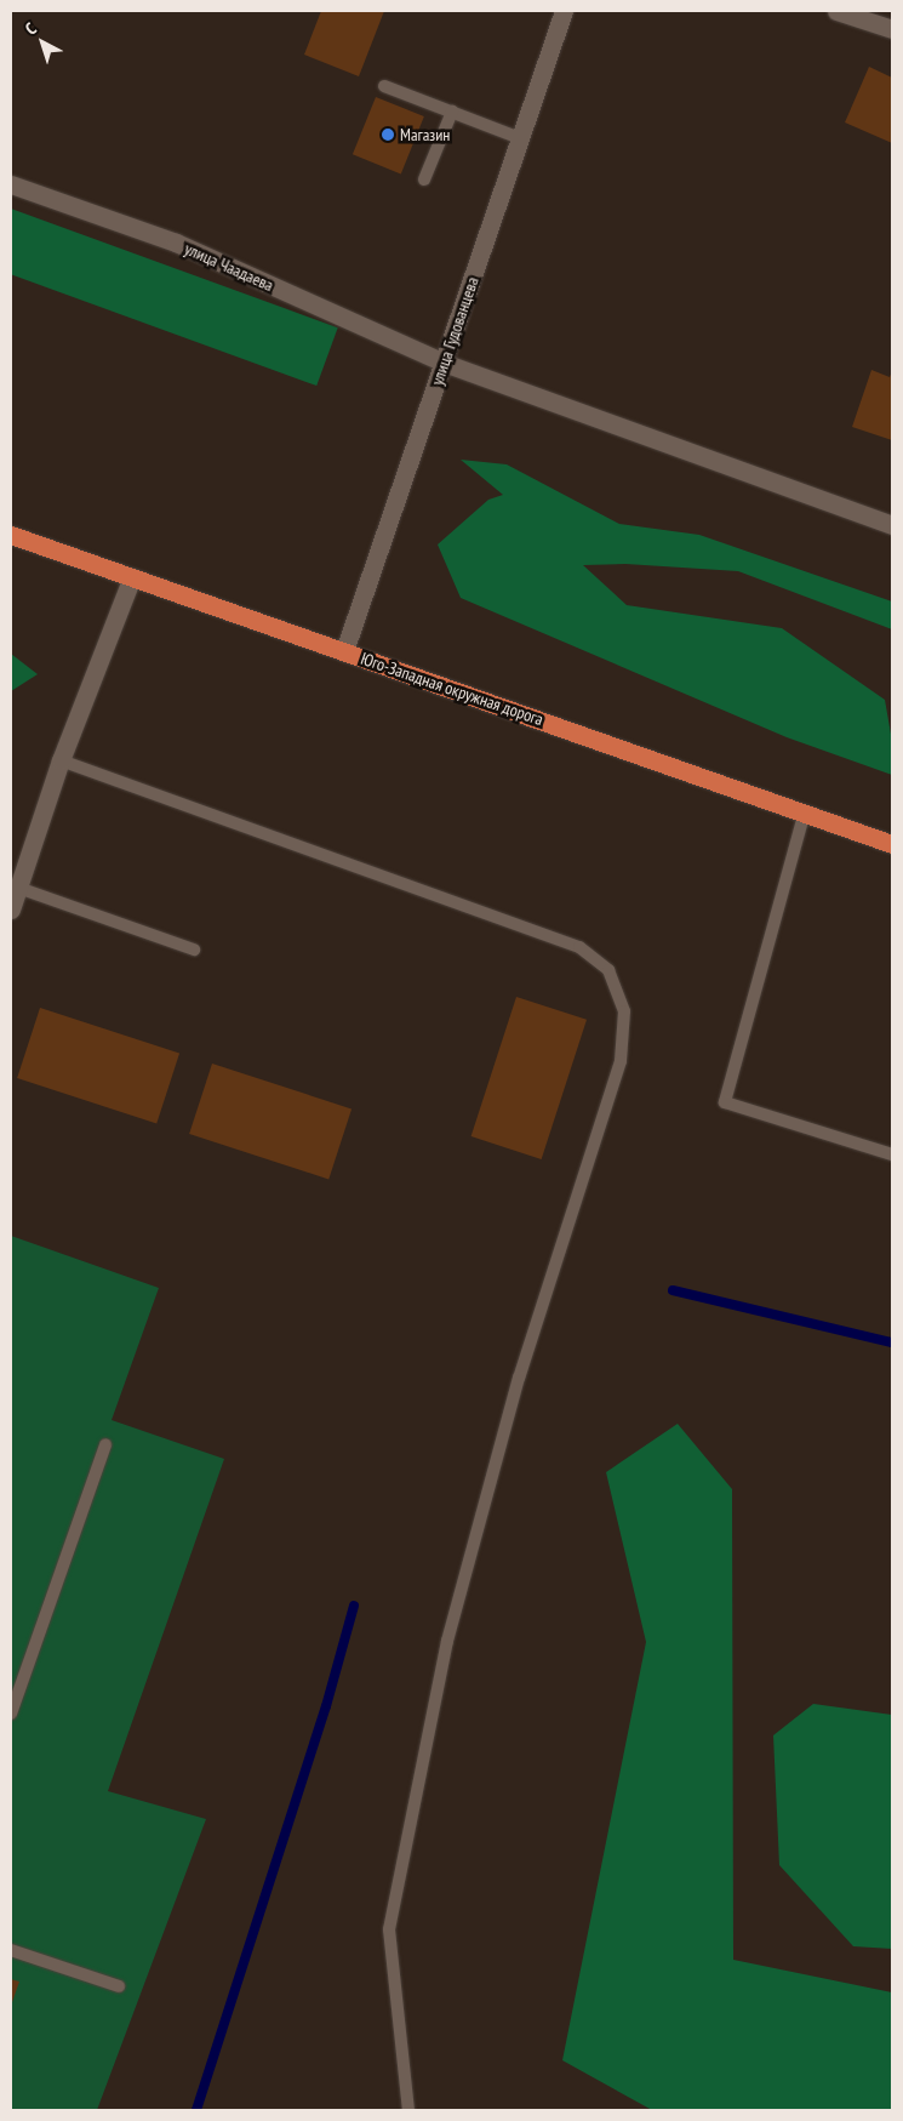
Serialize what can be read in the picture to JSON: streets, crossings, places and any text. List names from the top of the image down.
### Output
{
  "streets": {
    "highway": ["Юго-Западная окружная дорога"],
    "street": ["улица Чаадаева", "улица Гудованцева"]
  },
  "crossings": [
    ["улица Чаадаева", "улица Гудованцева"],
    ["улица Гудованцева", "Юго-Западная окружная дорога"]
  ],
  "places": ["Магазин"],
  "north": "top left"
}
